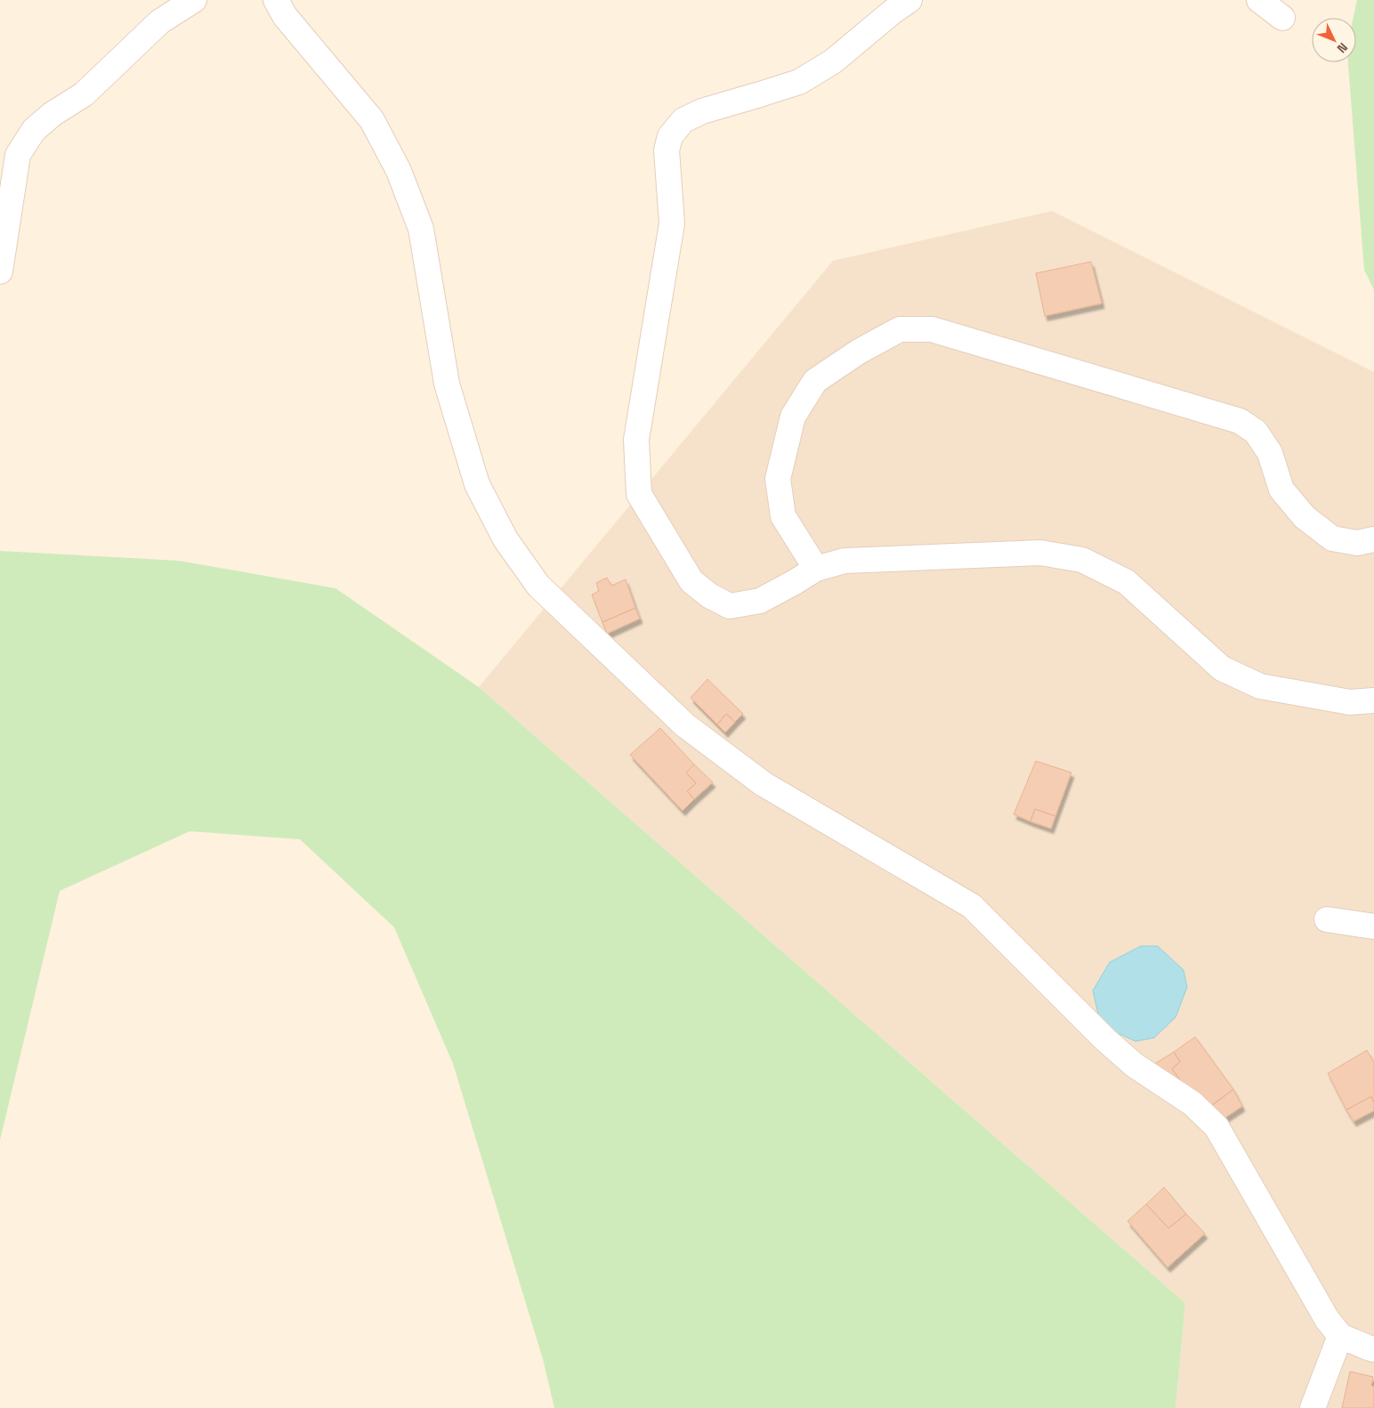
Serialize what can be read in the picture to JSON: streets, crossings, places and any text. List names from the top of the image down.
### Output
{
  "north": "bottom right"
}
